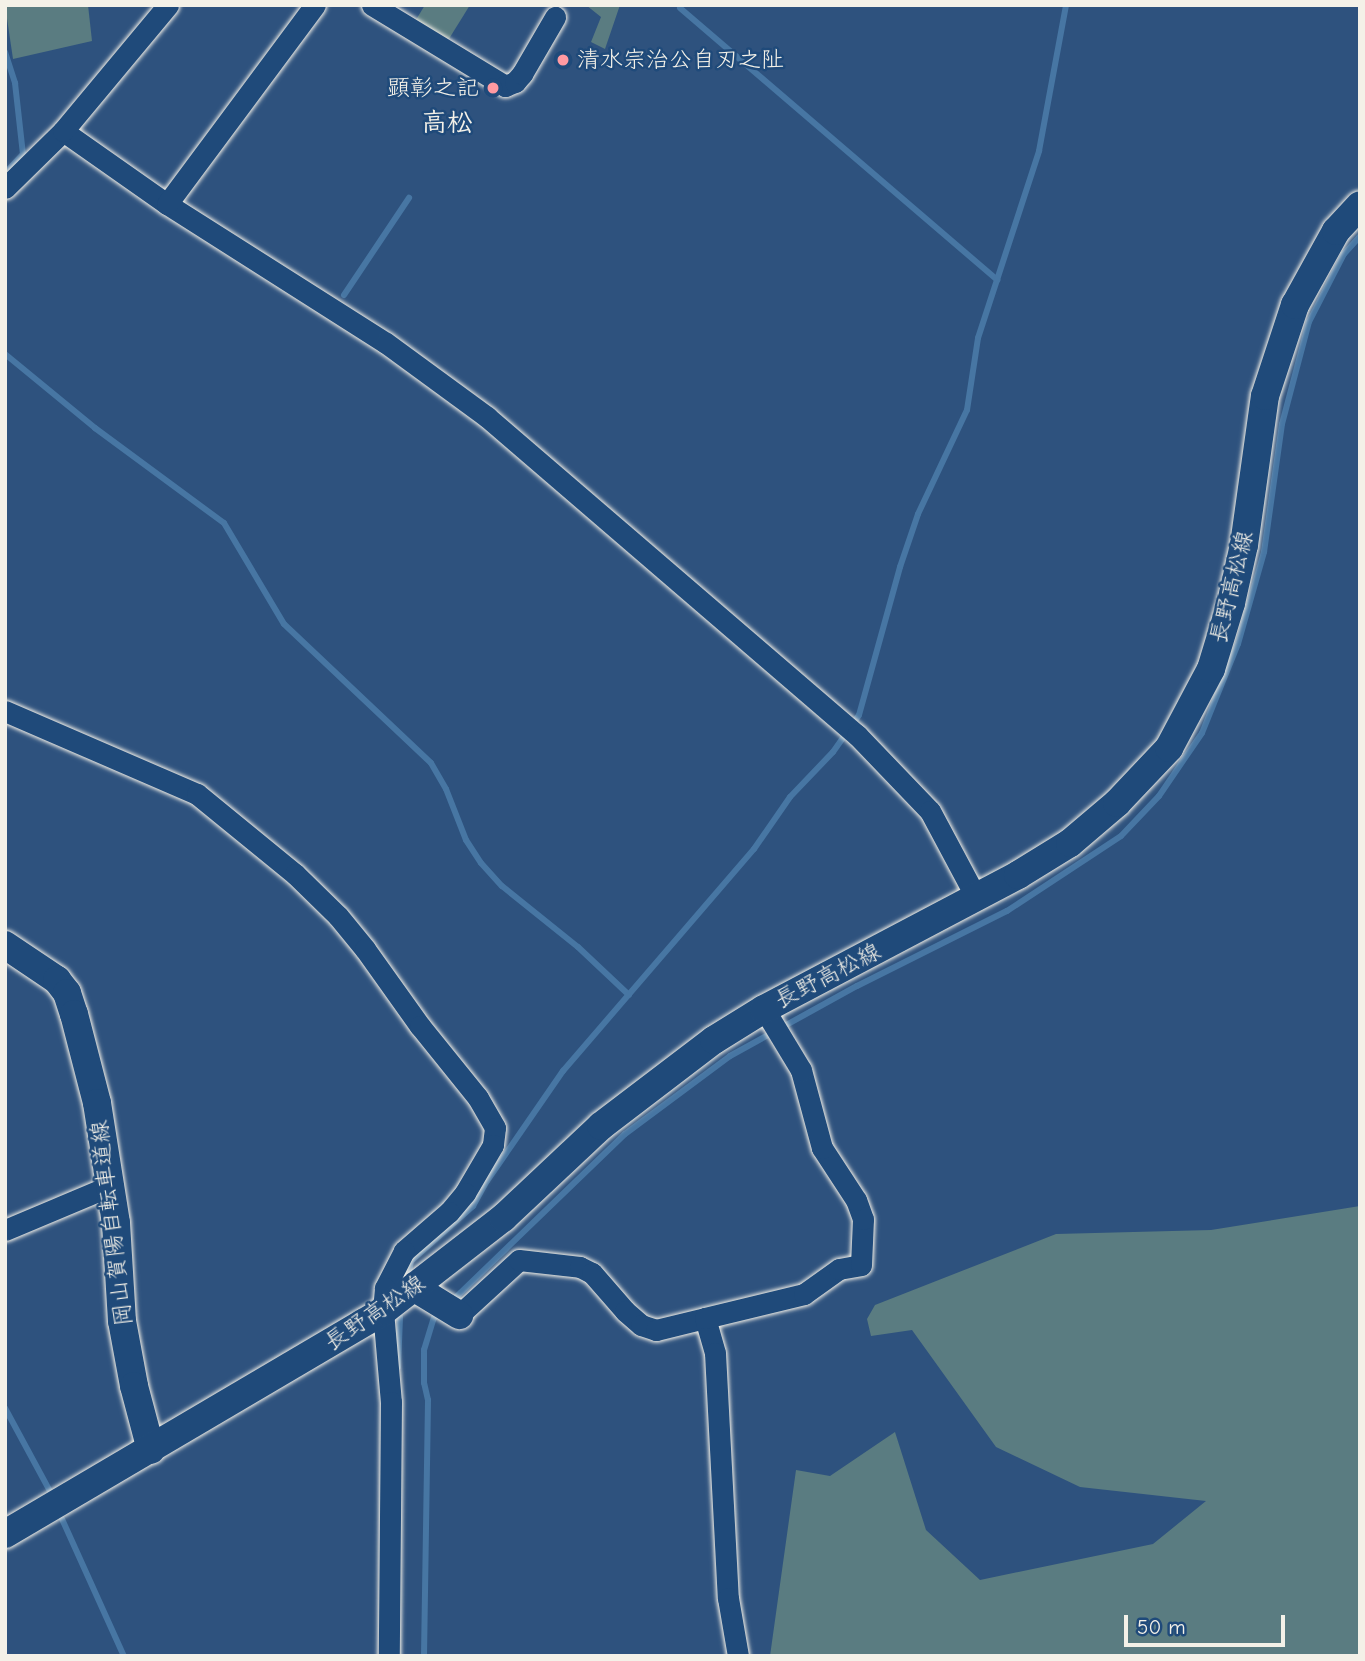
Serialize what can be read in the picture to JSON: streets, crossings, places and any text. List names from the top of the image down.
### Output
{
  "streets": {
    "main road": ["長野高松線", "岡山賀陽自転車道線"]
  },
  "crossings": [
    ["長野高松線", "岡山賀陽自転車道線"]
  ],
  "districts": ["高松"],
  "places": ["清水宗治公自刃之阯", "顕彰之記"],
  "scale_bar": "50 m"
}
